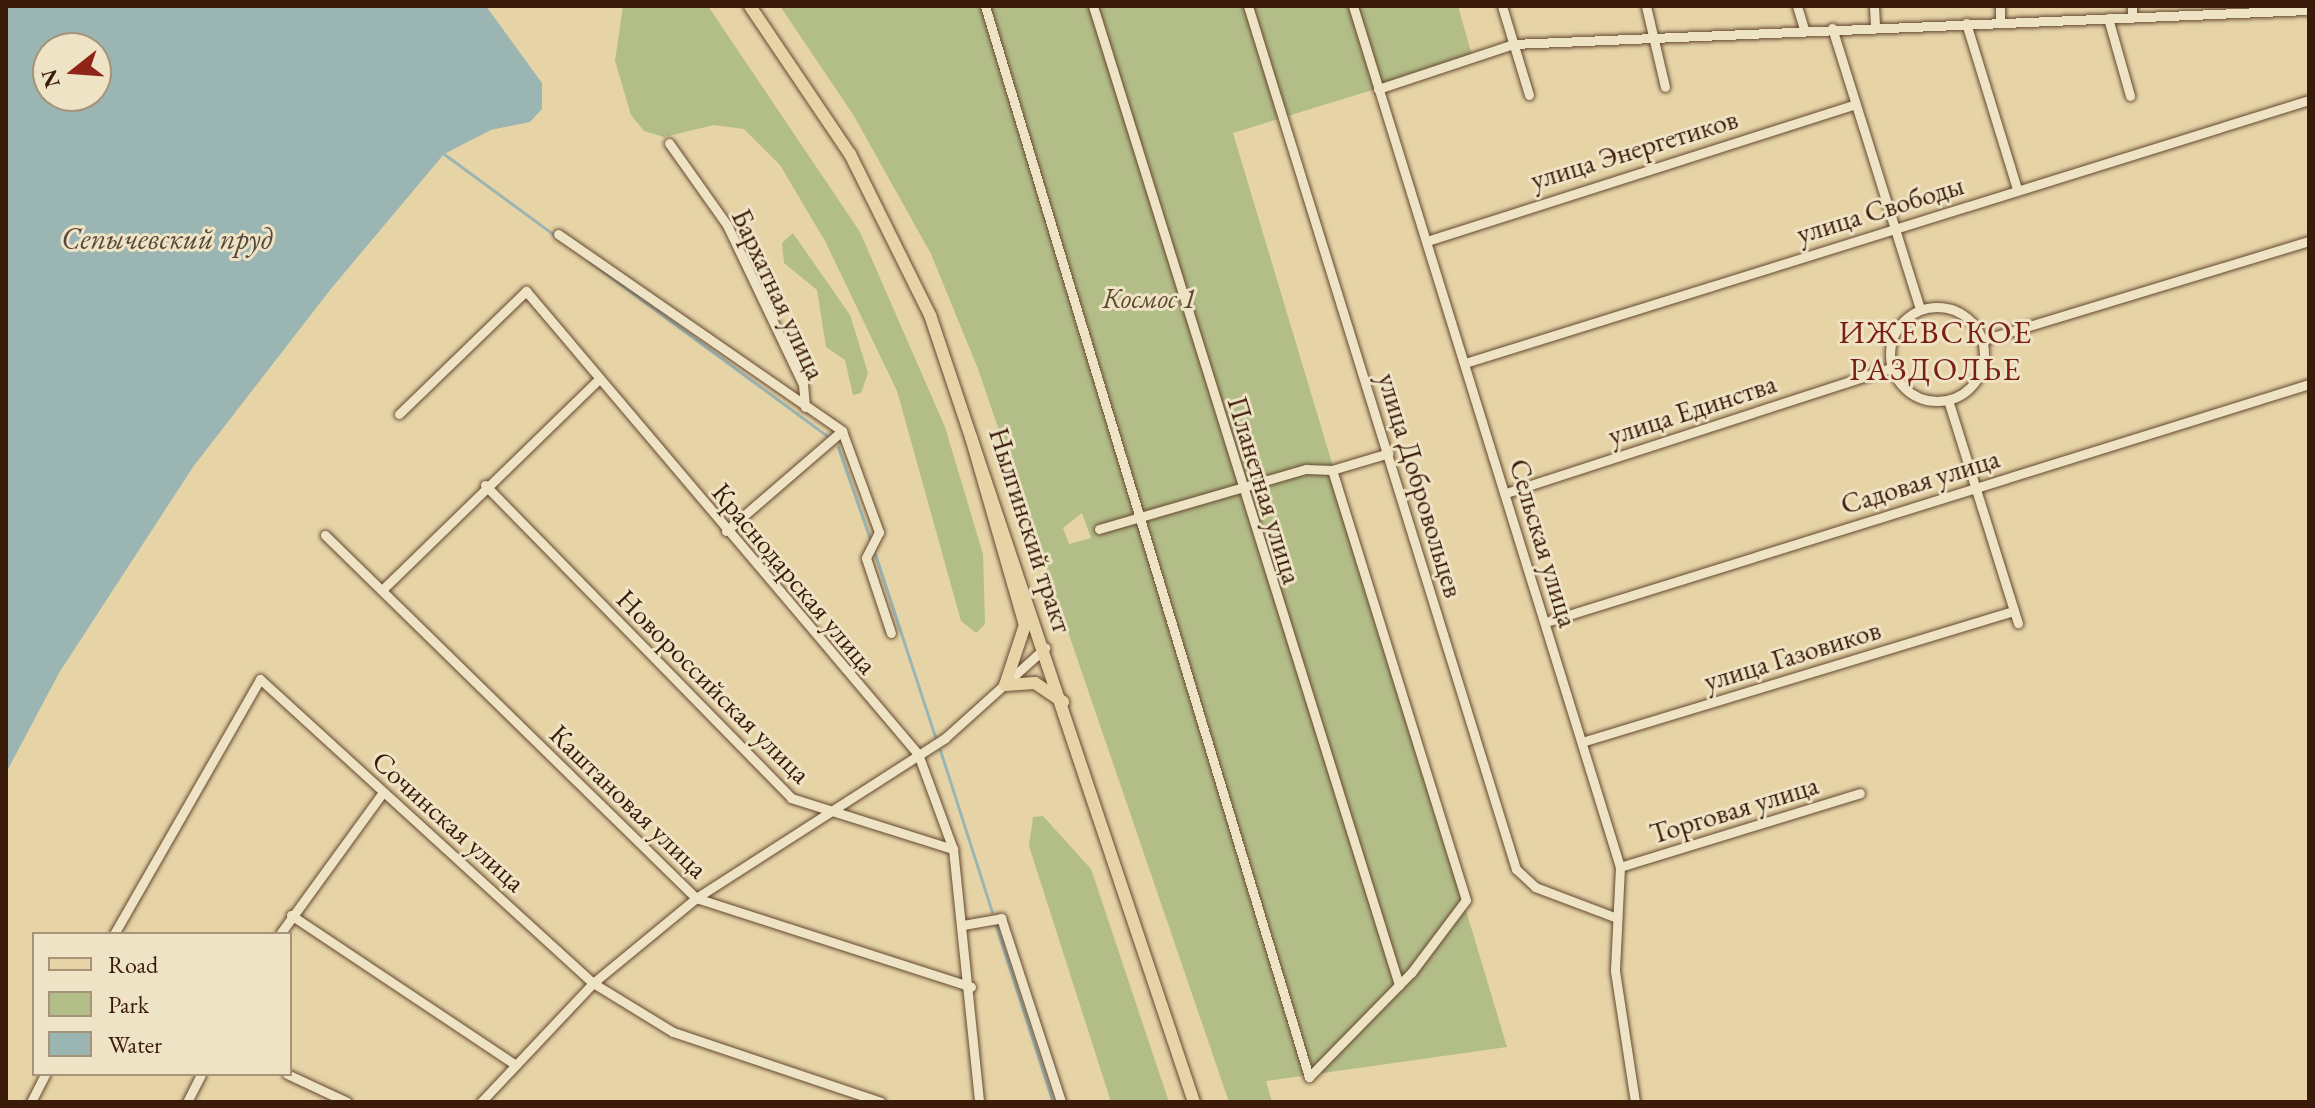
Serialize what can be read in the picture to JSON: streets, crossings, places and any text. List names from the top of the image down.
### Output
{
  "streets": {
    "main road": ["Нылгинский тракт"],
    "street": [
      "улица Энергетиков",
      "улица Свободы",
      "Бархатная улица",
      "улица Единства",
      "Садовая улица",
      "улица Добровольцев",
      "Планетная улица",
      "Сельская улица",
      "Краснодарская улица",
      "улица Газовиков",
      "Новороссийская улица",
      "Каштановая улица",
      "Торговая улица",
      "Сочинская улица"
    ]
  },
  "crossings": [
    ["улица Энергетиков", "Сельская улица"],
    ["улица Свободы", "Сельская улица"],
    ["улица Единства", "Сельская улица"],
    ["Садовая улица", "Сельская улица"],
    ["улица Добровольцев", "Сельская улица"],
    ["Сельская улица", "улица Газовиков"],
    ["Сельская улица", "Торговая улица"],
    ["Краснодарская улица", "Новороссийская улица"],
    ["Краснодарская улица", "Каштановая улица"]
  ],
  "districts": ["ИЖЕВСКОЕ РАЗДОЛЬЕ"],
  "water": ["Сепычевский пруд"],
  "parks": ["Космос 1"],
  "legend": ["Road", "Park", "Water"],
  "north": "left"
}
